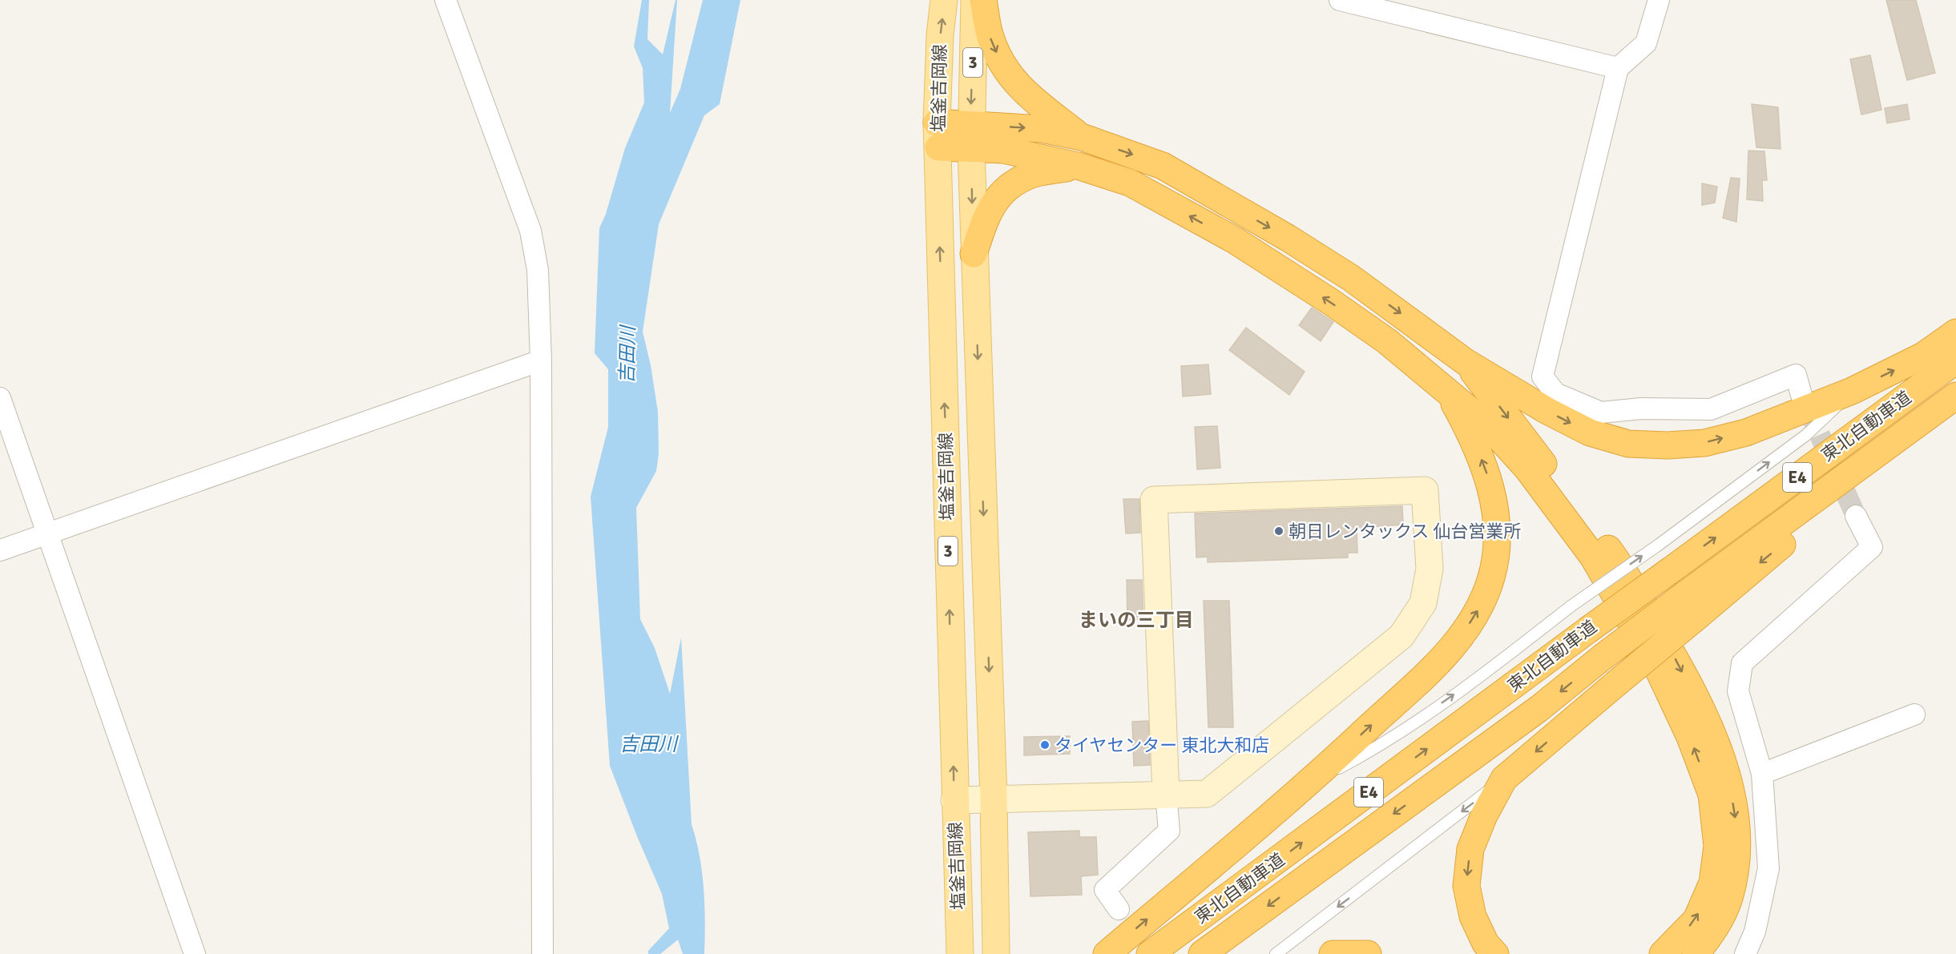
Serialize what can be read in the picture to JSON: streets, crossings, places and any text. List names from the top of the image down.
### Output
{
  "streets": {
    "highway": ["東北自動車道", "E4"],
    "main road": ["3", "塩釜吉岡線"]
  },
  "districts": ["まいの三丁目"],
  "water": ["吉田川"],
  "places": ["朝日レンタックス 仙台営業所", "タイヤセンター 東北大和店"]
}
